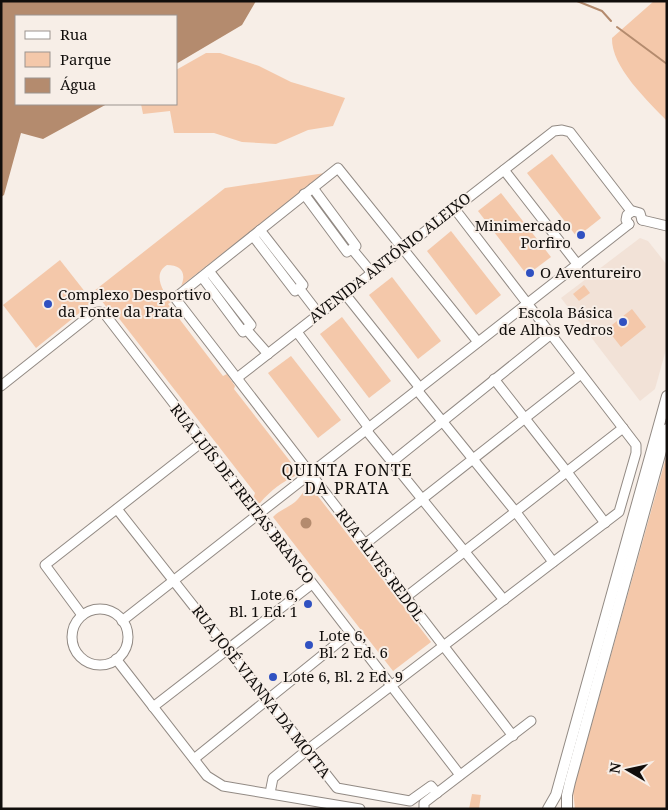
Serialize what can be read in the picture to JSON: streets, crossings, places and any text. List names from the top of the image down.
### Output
{
  "streets": {
    "street": [
      "AVENIDA ANTÓNIO ALEIXO",
      "RUA LUÍS DE FREITAS BRANCO",
      "RUA ALVES REDOL",
      "RUA JOSÉ VIANNA DA MOTTA"
    ]
  },
  "crossings": [
    ["AVENIDA ANTÓNIO ALEIXO", "RUA ALVES REDOL"]
  ],
  "districts": ["QUINTA FONTE DA PRATA"],
  "places": [
    "Minimercado Porfiro",
    "O Aventureiro",
    "Complexo Desportivo da Fonte da Prata",
    "Escola Básica de Alhos Vedros",
    "Lote 6, Bl. 1 Ed. 1",
    "Lote 6, Bl. 2 Ed. 6",
    "Lote 6, Bl. 2 Ed. 9"
  ],
  "legend": ["Rua", "Parque", "Água"],
  "north": "left"
}
